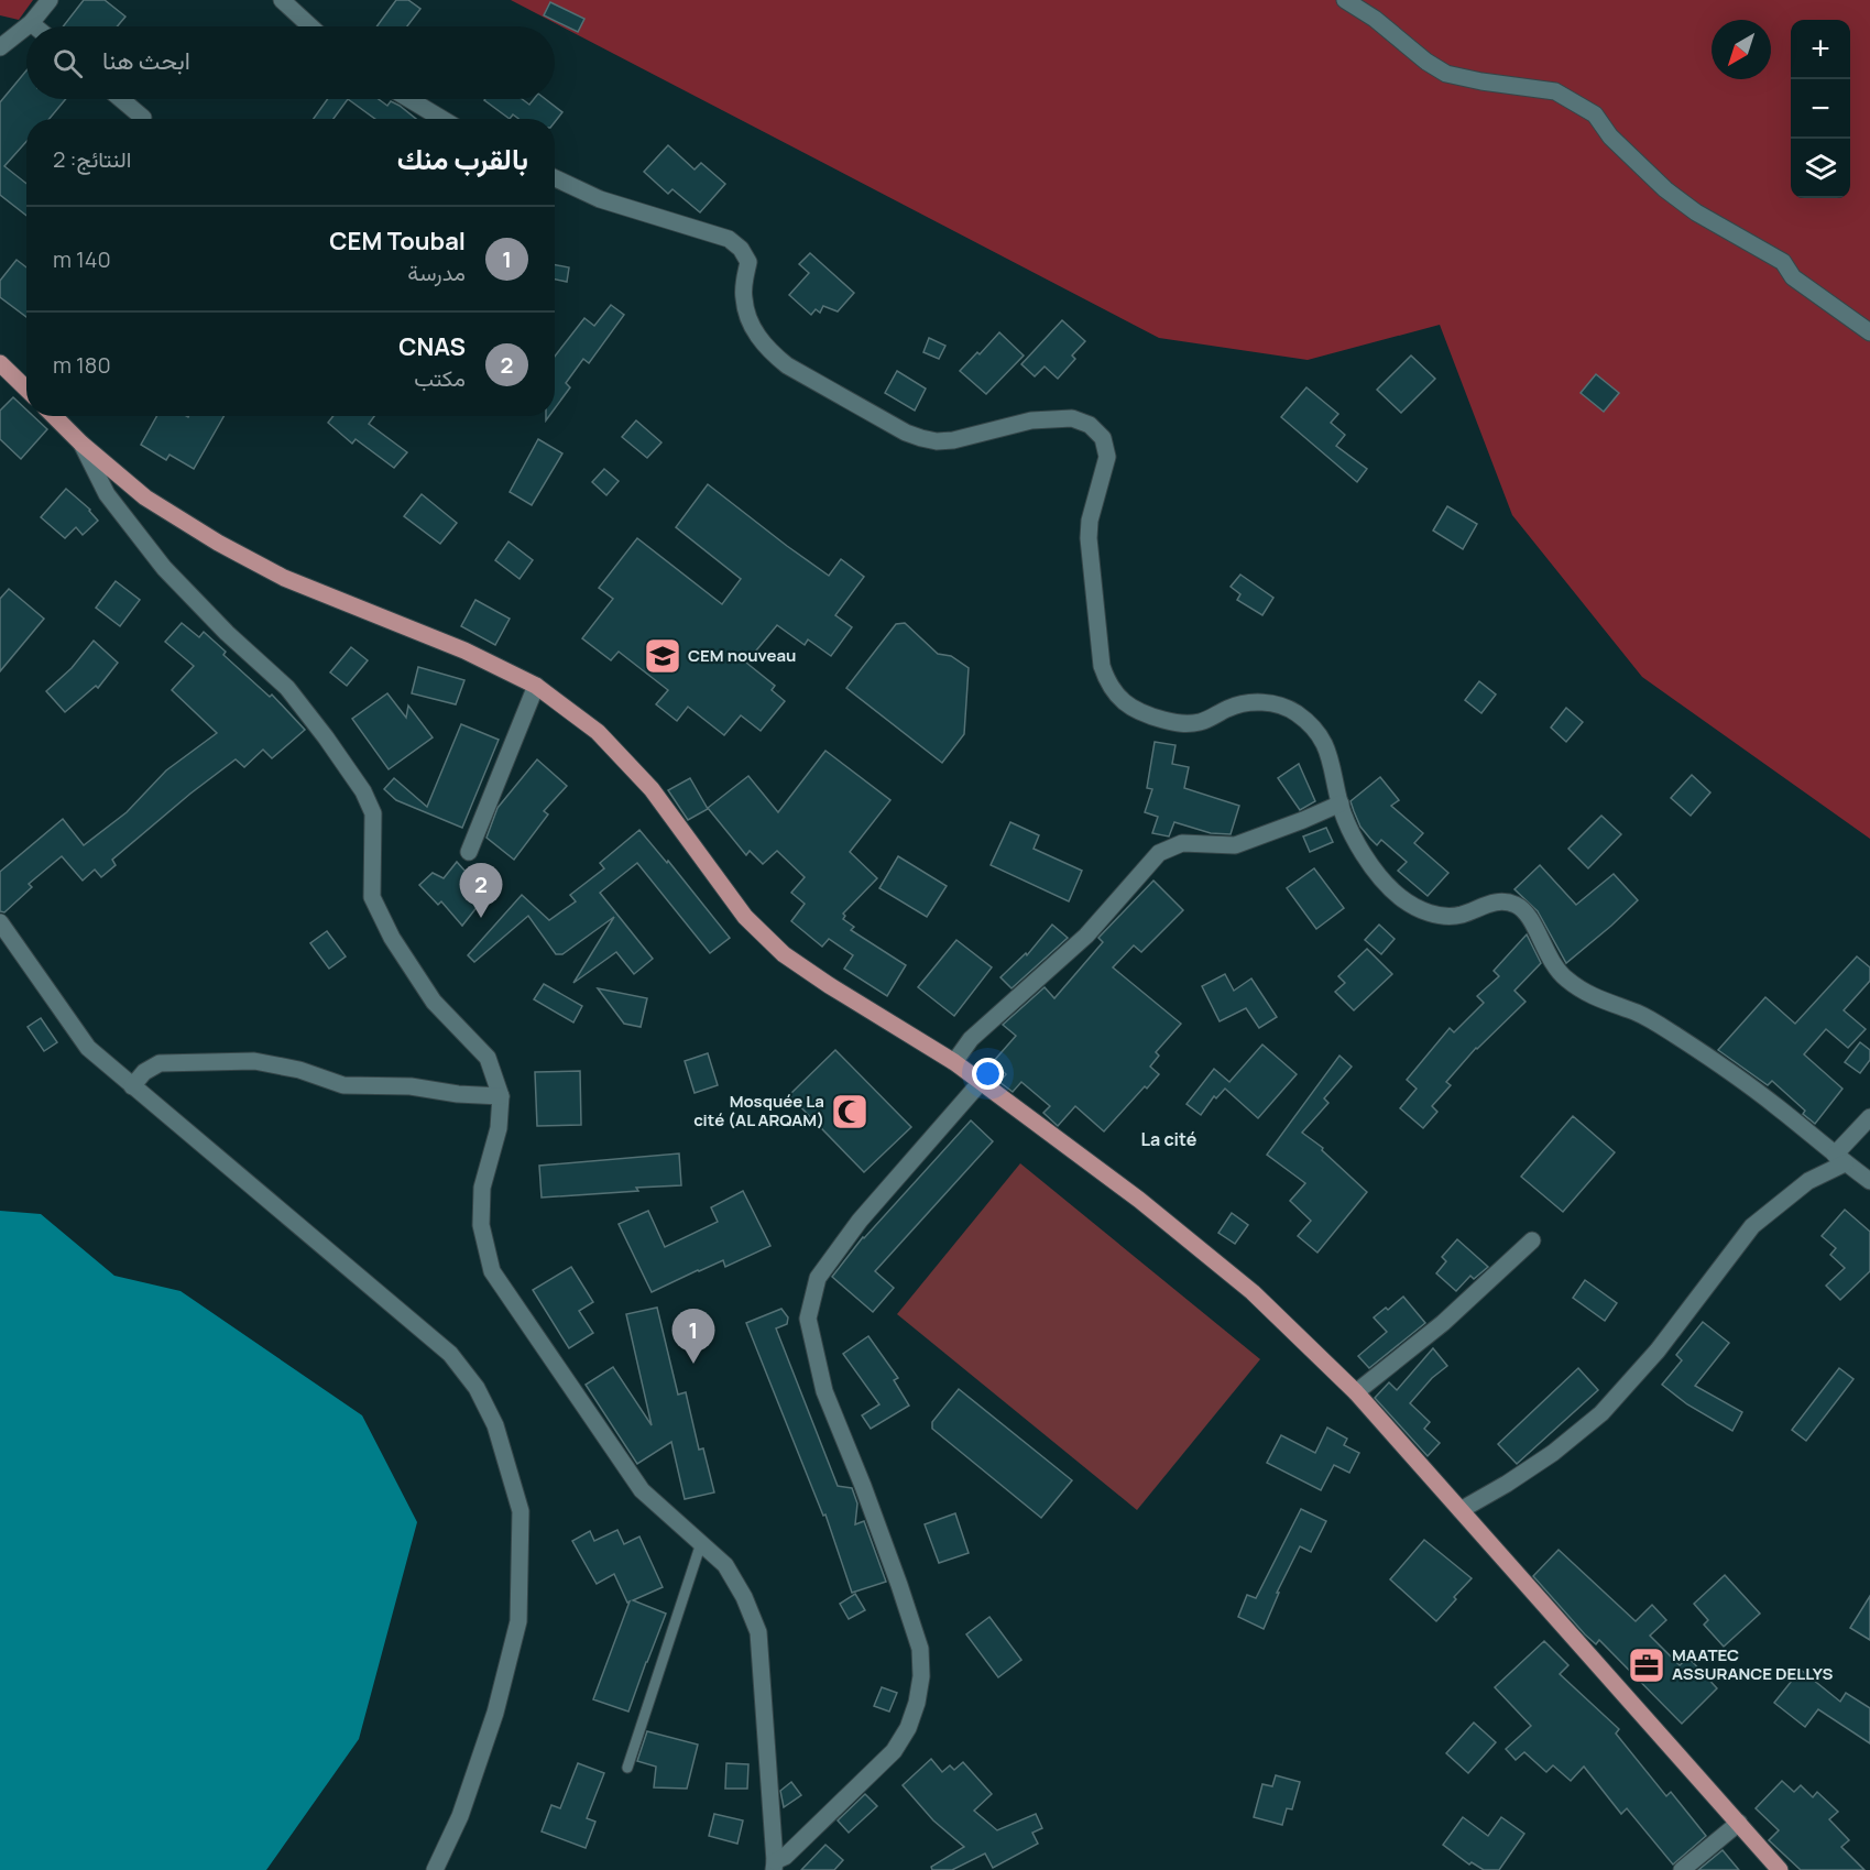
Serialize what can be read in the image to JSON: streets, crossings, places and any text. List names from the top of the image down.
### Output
{
  "districts": ["La cité"],
  "places": {
    "school or university": ["CEM nouveau"],
    "mosque": ["Mosquée La cité (AL ARQAM)"],
    "office": ["MAATEC ASSURANCE DELLYS"]
  },
  "north": "bottom left",
  "page": {
    "map_buttons": ["+", "−"],
    "search": "ابحث هنا",
    "heading": ["بالقرب منك", "النتائج: 2"],
    "list": [
      {
        "mark": "1",
        "name": "CEM Toubal",
        "note": "مدرسة",
        "value": "140 m"
      },
      {
        "mark": "2",
        "name": "CNAS",
        "note": "مكتب",
        "value": "180 m"
      }
    ],
    "pins": ["2", "1"]
  }
}
